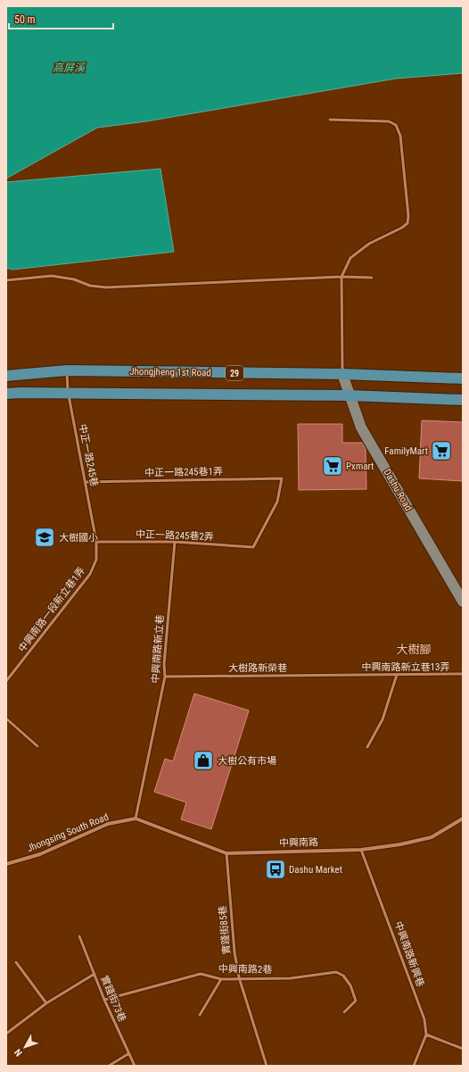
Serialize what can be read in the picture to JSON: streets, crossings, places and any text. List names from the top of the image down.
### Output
{
  "streets": {
    "main road": ["Jhongjheng 1st Road", "29"],
    "street": ["Dashu Road", "Jhongsing South Road", "中興南路"],
    "lane": [
      "中正一路245巷",
      "中正一路245巷1弄",
      "中正一路245巷2弄",
      "中興南路一段新立巷1弄",
      "中興南路新立巷",
      "中興南路新立巷13弄",
      "大樹路新榮巷",
      "實踐街85巷",
      "中興南路新興巷",
      "中興南路2巷",
      "實踐街73巷"
    ]
  },
  "crossings": [
    ["Jhongjheng 1st Road", "中正一路245巷"],
    ["Jhongjheng 1st Road", "Dashu Road"],
    ["29", "中正一路245巷"],
    ["29", "Dashu Road"],
    ["中正一路245巷", "中正一路245巷1弄"],
    ["中正一路245巷", "中正一路245巷2弄"],
    ["中正一路245巷", "中興南路一段新立巷1弄"],
    ["中正一路245巷1弄", "中正一路245巷2弄"],
    ["中正一路245巷2弄", "中興南路一段新立巷1弄"],
    ["中正一路245巷2弄", "中興南路新立巷"],
    ["中興南路新立巷", "大樹路新榮巷"],
    ["中興南路新立巷", "Jhongsing South Road"],
    ["中興南路新立巷", "中興南路"],
    ["中興南路新立巷13弄", "大樹路新榮巷"],
    ["Jhongsing South Road", "中興南路"],
    ["中興南路", "實踐街85巷"],
    ["中興南路", "中興南路新興巷"],
    ["實踐街85巷", "中興南路2巷"],
    ["中興南路2巷", "實踐街73巷"]
  ],
  "districts": ["大樹腳"],
  "water": ["高屏溪"],
  "places": {
    "supermarket": ["FamilyMart", "Pxmart"],
    "school or university": ["大樹國小"],
    "shop": ["大樹公有市場"],
    "bus stop": ["Dashu Market"]
  },
  "scale_bar": "50 m",
  "north": "bottom left"
}
